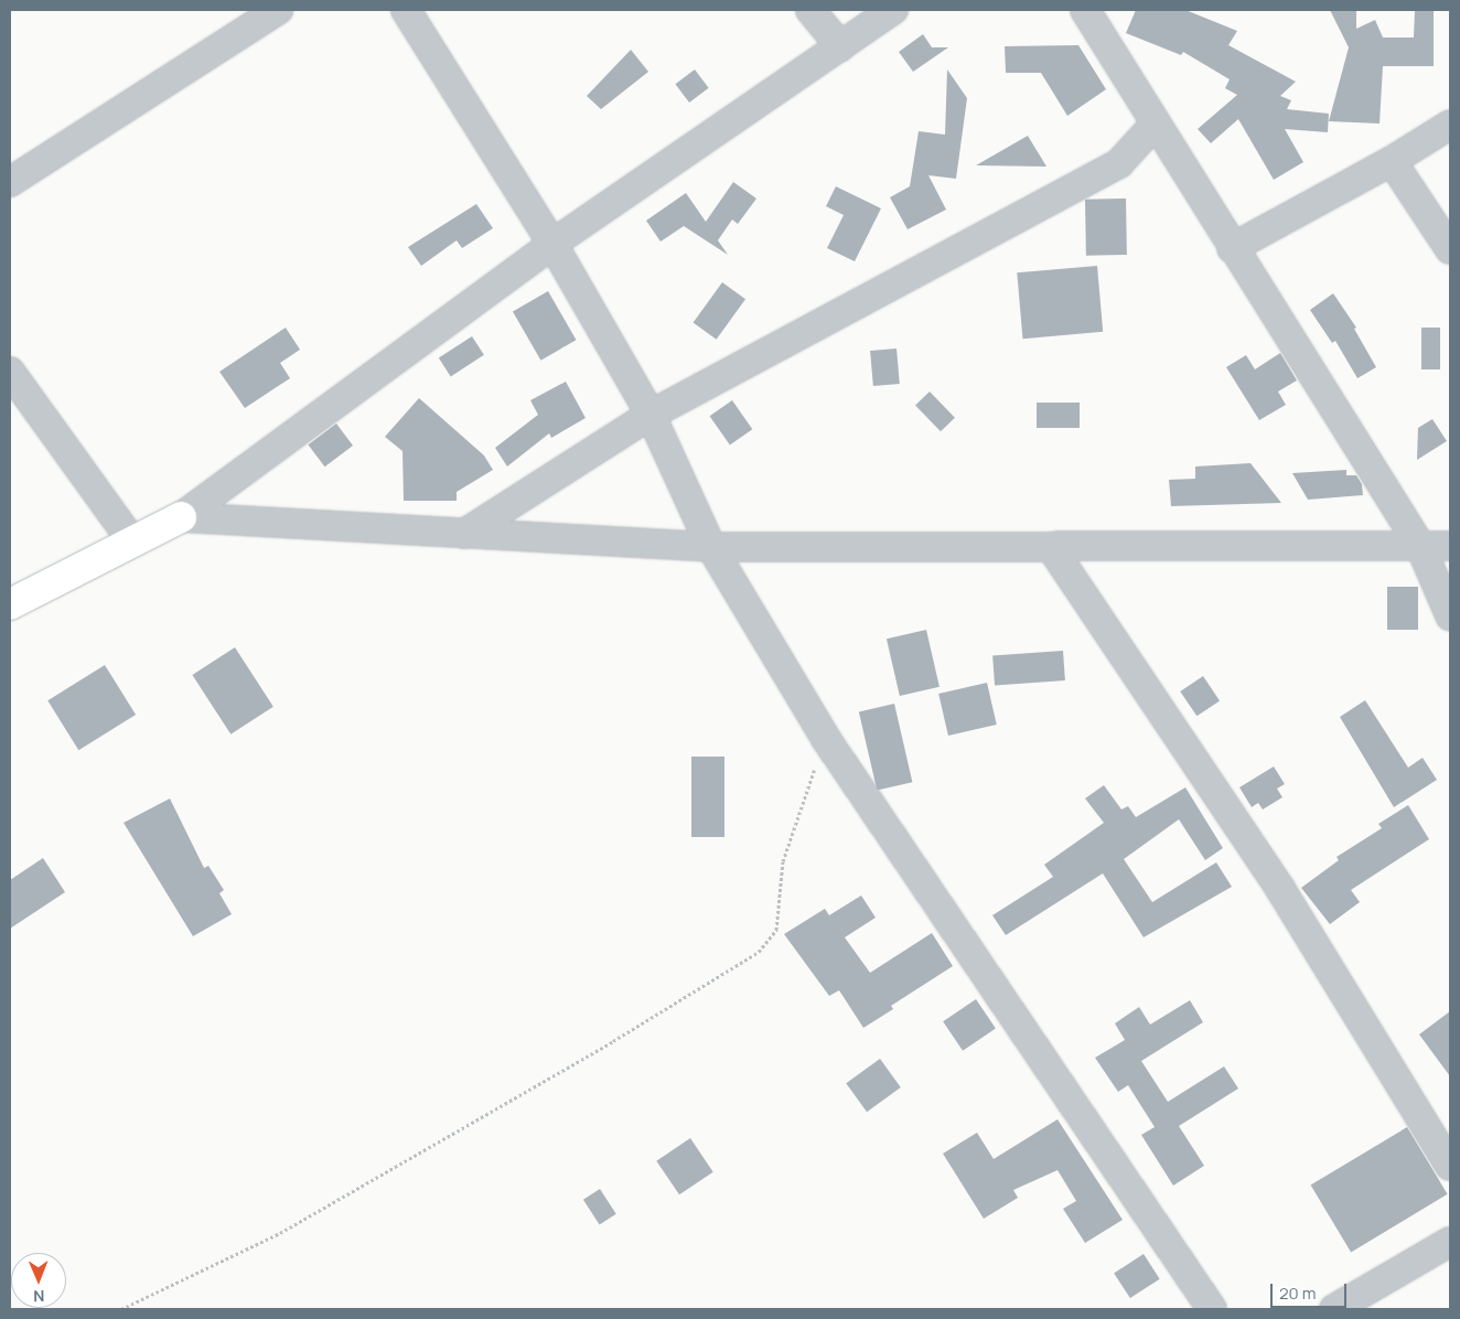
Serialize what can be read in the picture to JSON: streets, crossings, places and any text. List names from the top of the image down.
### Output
{
  "scale_bar": "20 m",
  "north": "bottom"
}
